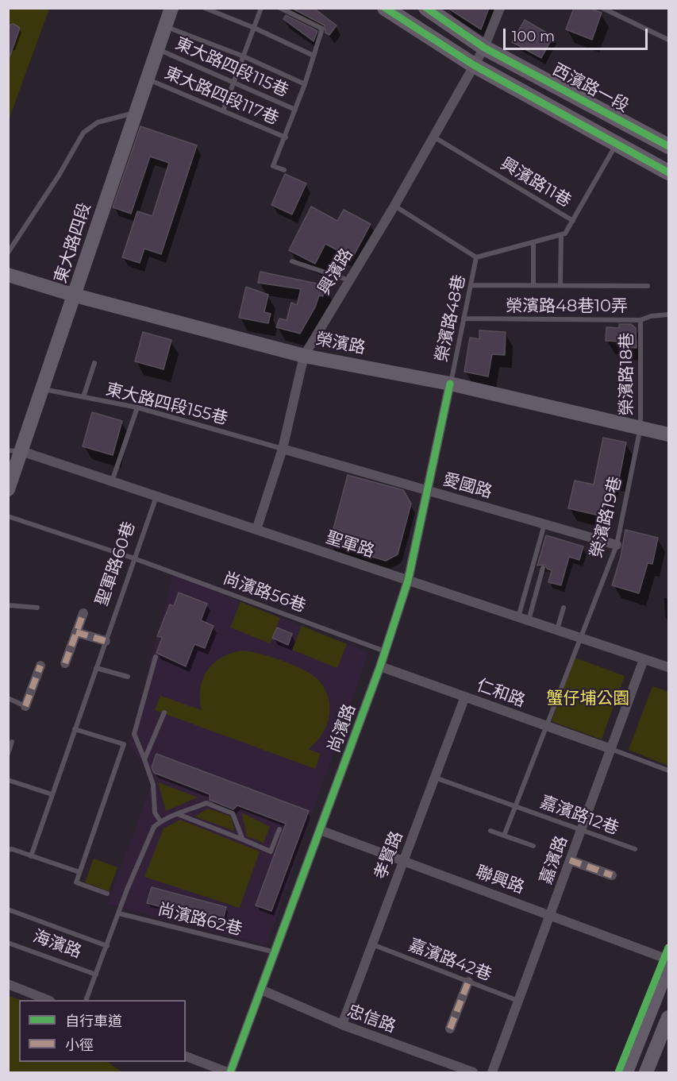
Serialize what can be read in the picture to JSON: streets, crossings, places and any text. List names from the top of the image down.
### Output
{
  "streets": {
    "main road": ["西濱路一段"],
    "street": [
      "東大路四段",
      "興濱路",
      "榮濱路",
      "愛國路",
      "聖軍路",
      "聖軍路60巷",
      "仁和路",
      "尚濱路",
      "孝賢路",
      "嘉濱路",
      "聯興路",
      "忠信路"
    ],
    "lane": [
      "東大路四段115巷",
      "東大路四段117巷",
      "興濱路11巷",
      "榮濱路48巷10弄",
      "榮濱路48巷",
      "榮濱路18巷",
      "東大路四段155巷",
      "榮濱路19巷",
      "尚濱路56巷",
      "嘉濱路12巷",
      "尚濱路62巷",
      "海濱路",
      "嘉濱路42巷"
    ]
  },
  "crossings": [
    ["東大路四段115巷", "東大路四段"],
    ["西濱路一段", "興濱路11巷"],
    ["西濱路一段", "興濱路"],
    ["東大路四段117巷", "東大路四段"],
    ["興濱路11巷", "興濱路"],
    ["東大路四段", "榮濱路"],
    ["東大路四段", "東大路四段155巷"],
    ["東大路四段", "聖軍路"],
    ["興濱路", "榮濱路"],
    ["興濱路", "東大路四段155巷"],
    ["興濱路", "愛國路"],
    ["興濱路", "聖軍路"],
    ["榮濱路48巷10弄", "榮濱路48巷"],
    ["榮濱路48巷10弄", "榮濱路18巷"],
    ["榮濱路48巷", "榮濱路"],
    ["榮濱路48巷", "尚濱路"],
    ["榮濱路", "榮濱路18巷"],
    ["榮濱路", "榮濱路19巷"],
    ["榮濱路", "尚濱路"],
    ["榮濱路18巷", "榮濱路19巷"],
    ["東大路四段155巷", "愛國路"],
    ["愛國路", "榮濱路19巷"],
    ["愛國路", "尚濱路"],
    ["榮濱路19巷", "聖軍路"],
    ["榮濱路19巷", "仁和路"],
    ["榮濱路19巷", "嘉濱路12巷"],
    ["聖軍路", "聖軍路60巷"],
    ["聖軍路", "尚濱路"],
    ["聖軍路", "嘉濱路"],
    ["聖軍路60巷", "尚濱路56巷"],
    ["尚濱路56巷", "尚濱路"],
    ["仁和路", "尚濱路"],
    ["仁和路", "孝賢路"],
    ["仁和路", "嘉濱路"],
    ["尚濱路", "聯興路"],
    ["尚濱路", "尚濱路62巷"],
    ["尚濱路", "忠信路"],
    ["嘉濱路12巷", "孝賢路"],
    ["嘉濱路12巷", "嘉濱路"],
    ["孝賢路", "聯興路"],
    ["孝賢路", "嘉濱路42巷"],
    ["孝賢路", "忠信路"],
    ["嘉濱路", "聯興路"],
    ["嘉濱路", "嘉濱路42巷"]
  ],
  "parks": ["蟹仔埔公園"],
  "legend": ["自行車道", "小徑"],
  "scale_bar": "100 m"
}
